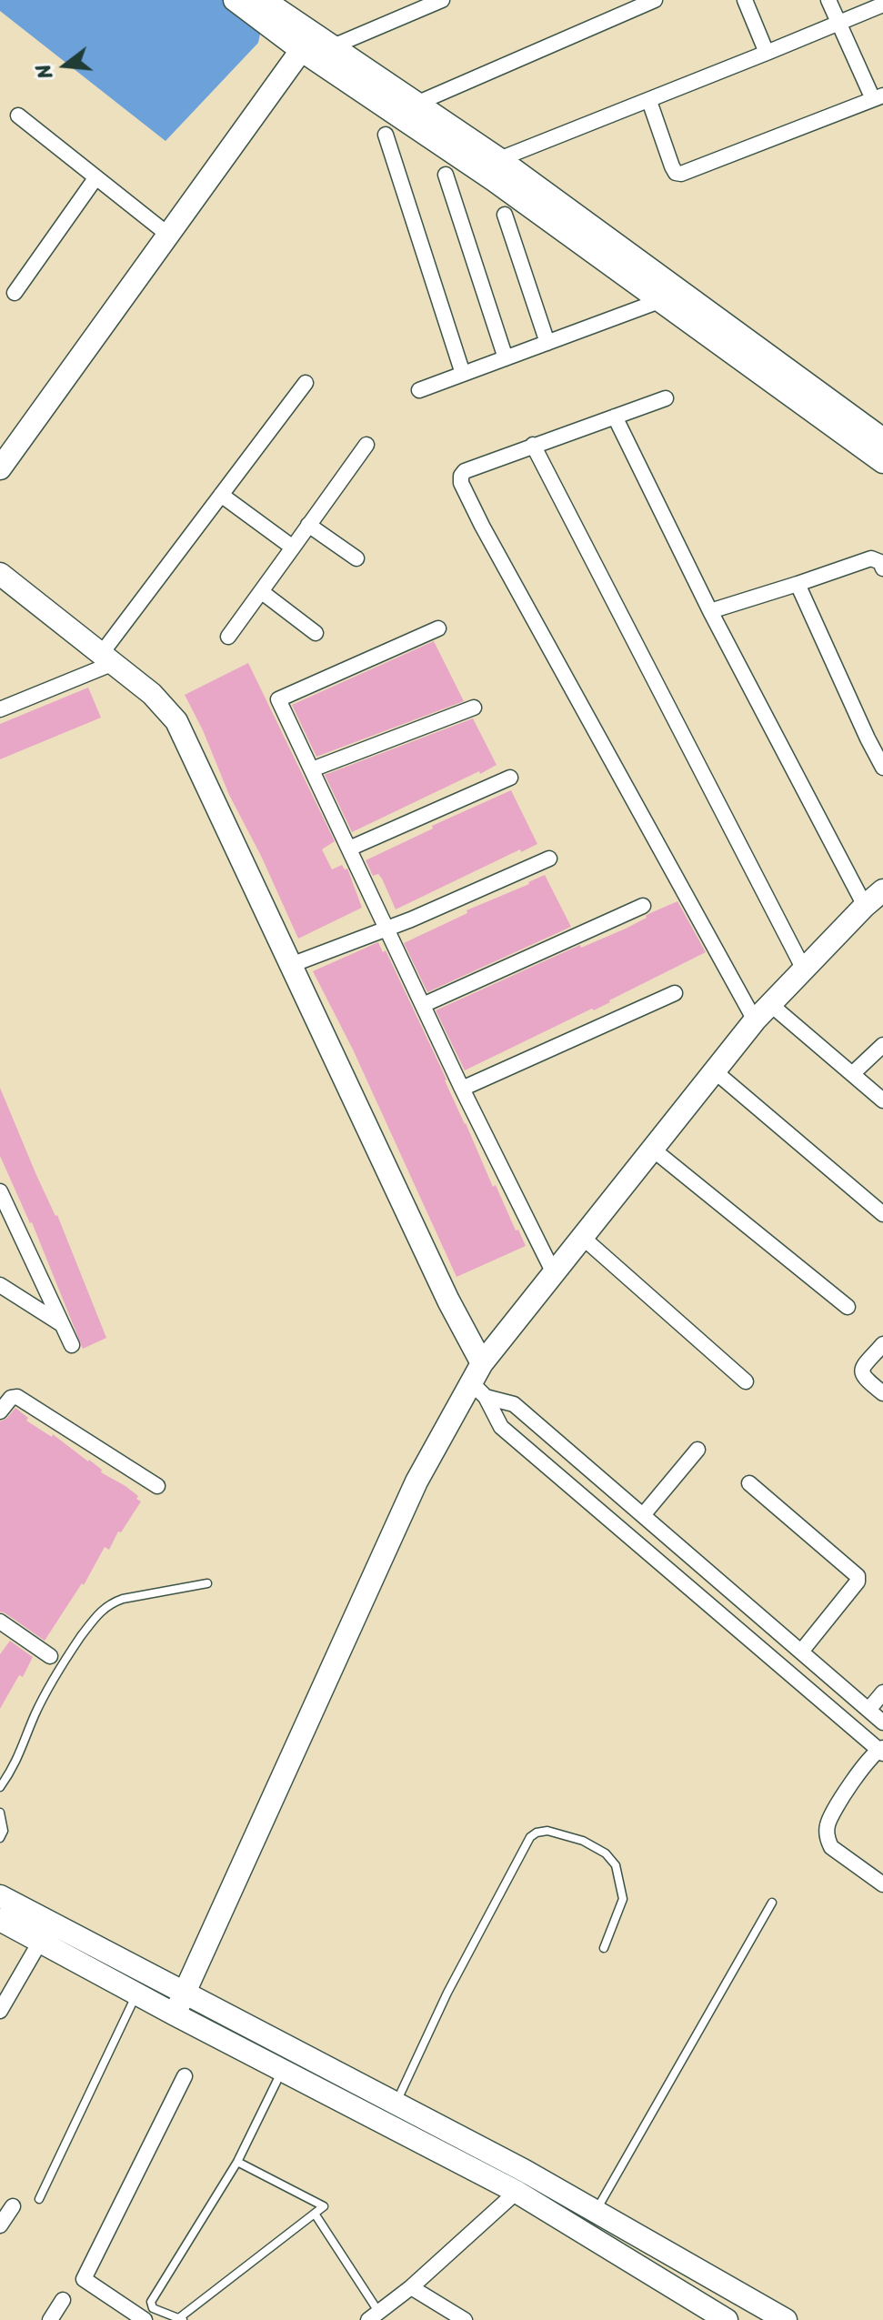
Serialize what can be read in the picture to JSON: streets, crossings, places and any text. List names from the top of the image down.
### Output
{
  "north": "left"
}
